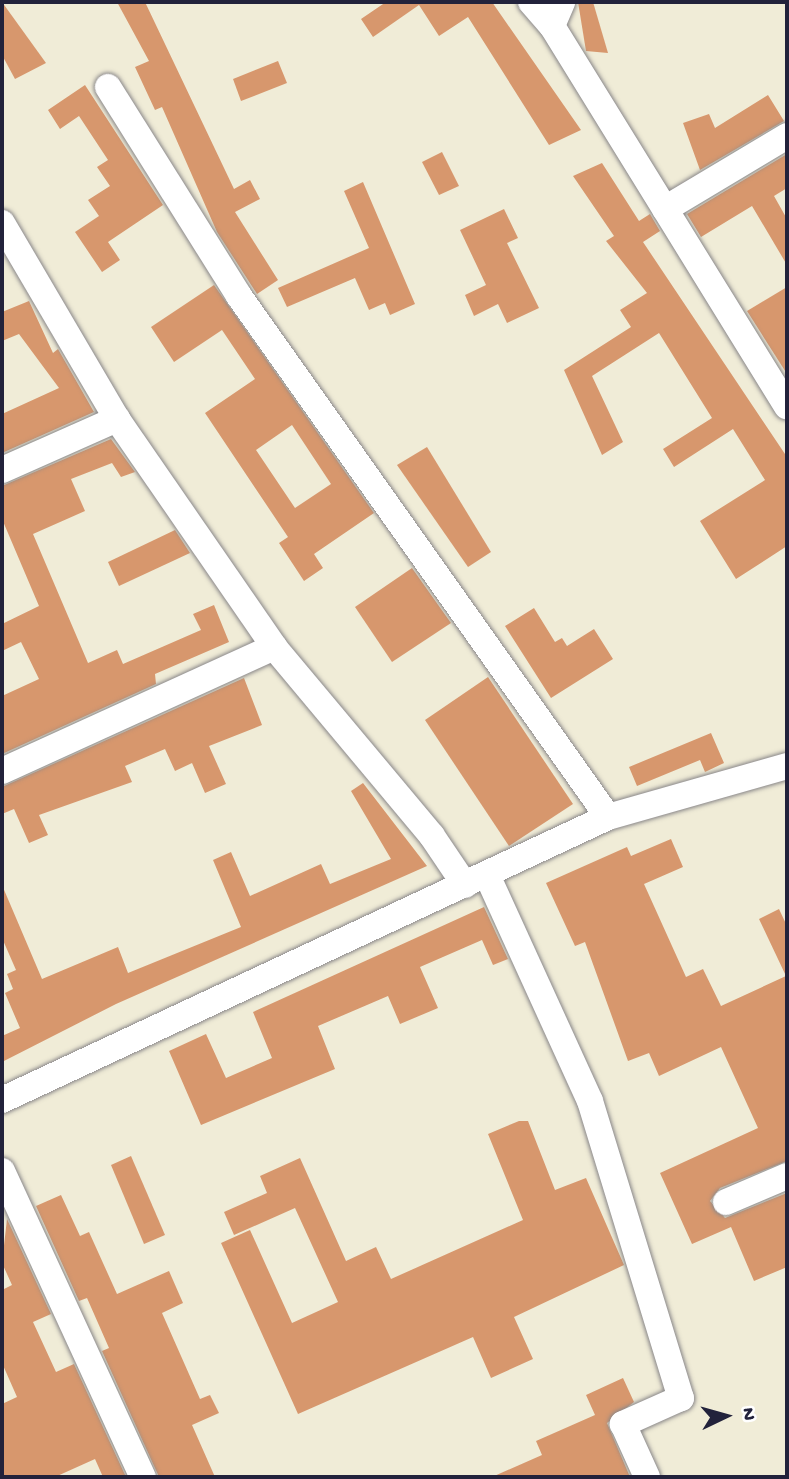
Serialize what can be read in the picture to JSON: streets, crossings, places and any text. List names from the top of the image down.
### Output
{
  "north": "right"
}
